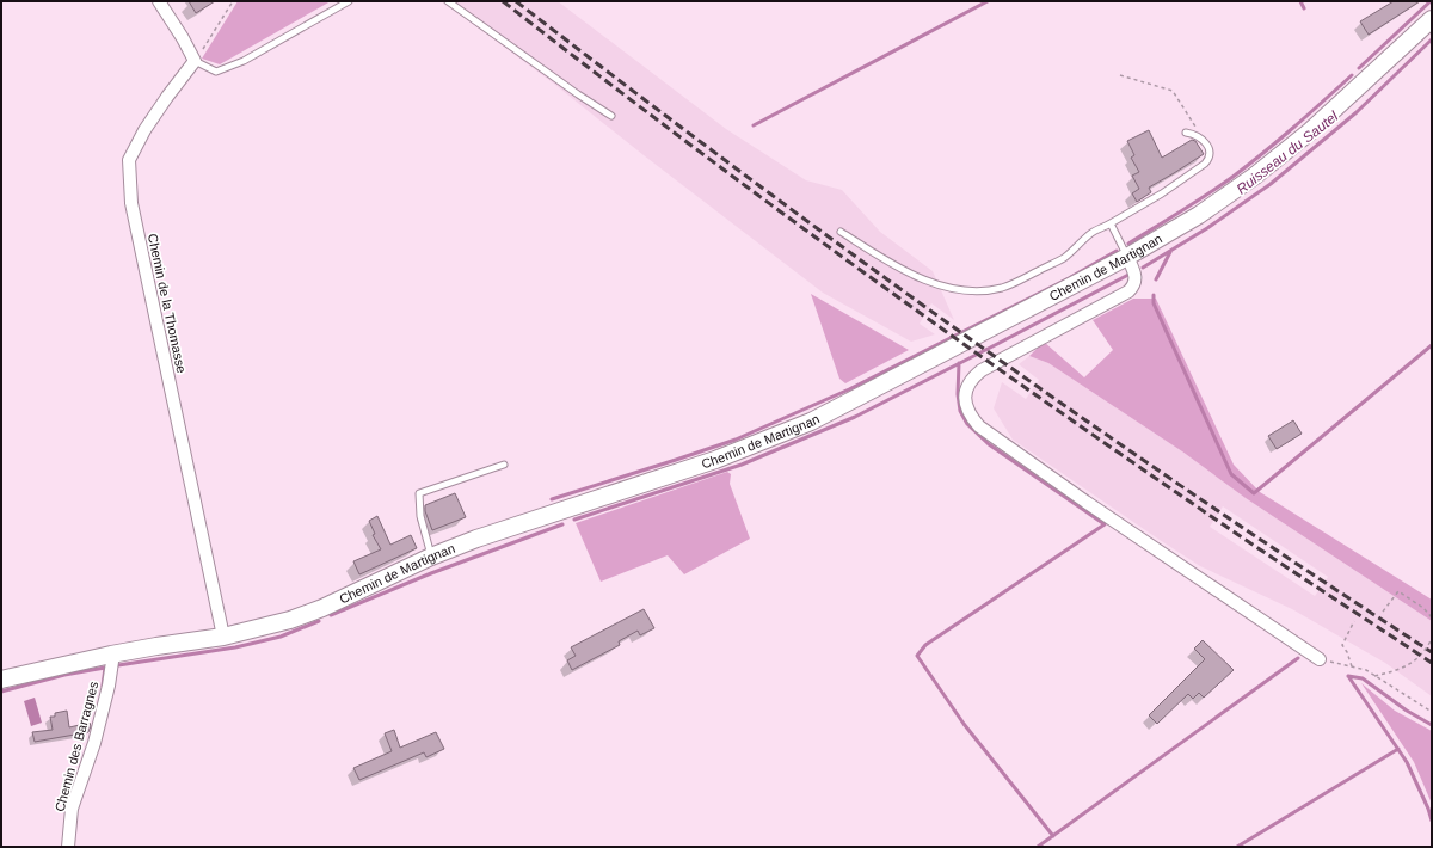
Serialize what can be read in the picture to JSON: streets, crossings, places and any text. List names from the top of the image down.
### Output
{
  "streets": {
    "main road": ["Chemin de Martignan"],
    "street": ["Chemin de la Thomasse", "Chemin des Barragnes"]
  },
  "crossings": [
    ["Chemin de Martignan", "Chemin de la Thomasse"],
    ["Chemin de Martignan", "Chemin des Barragnes"]
  ],
  "water": ["Ruisseau du Sautel"]
}
